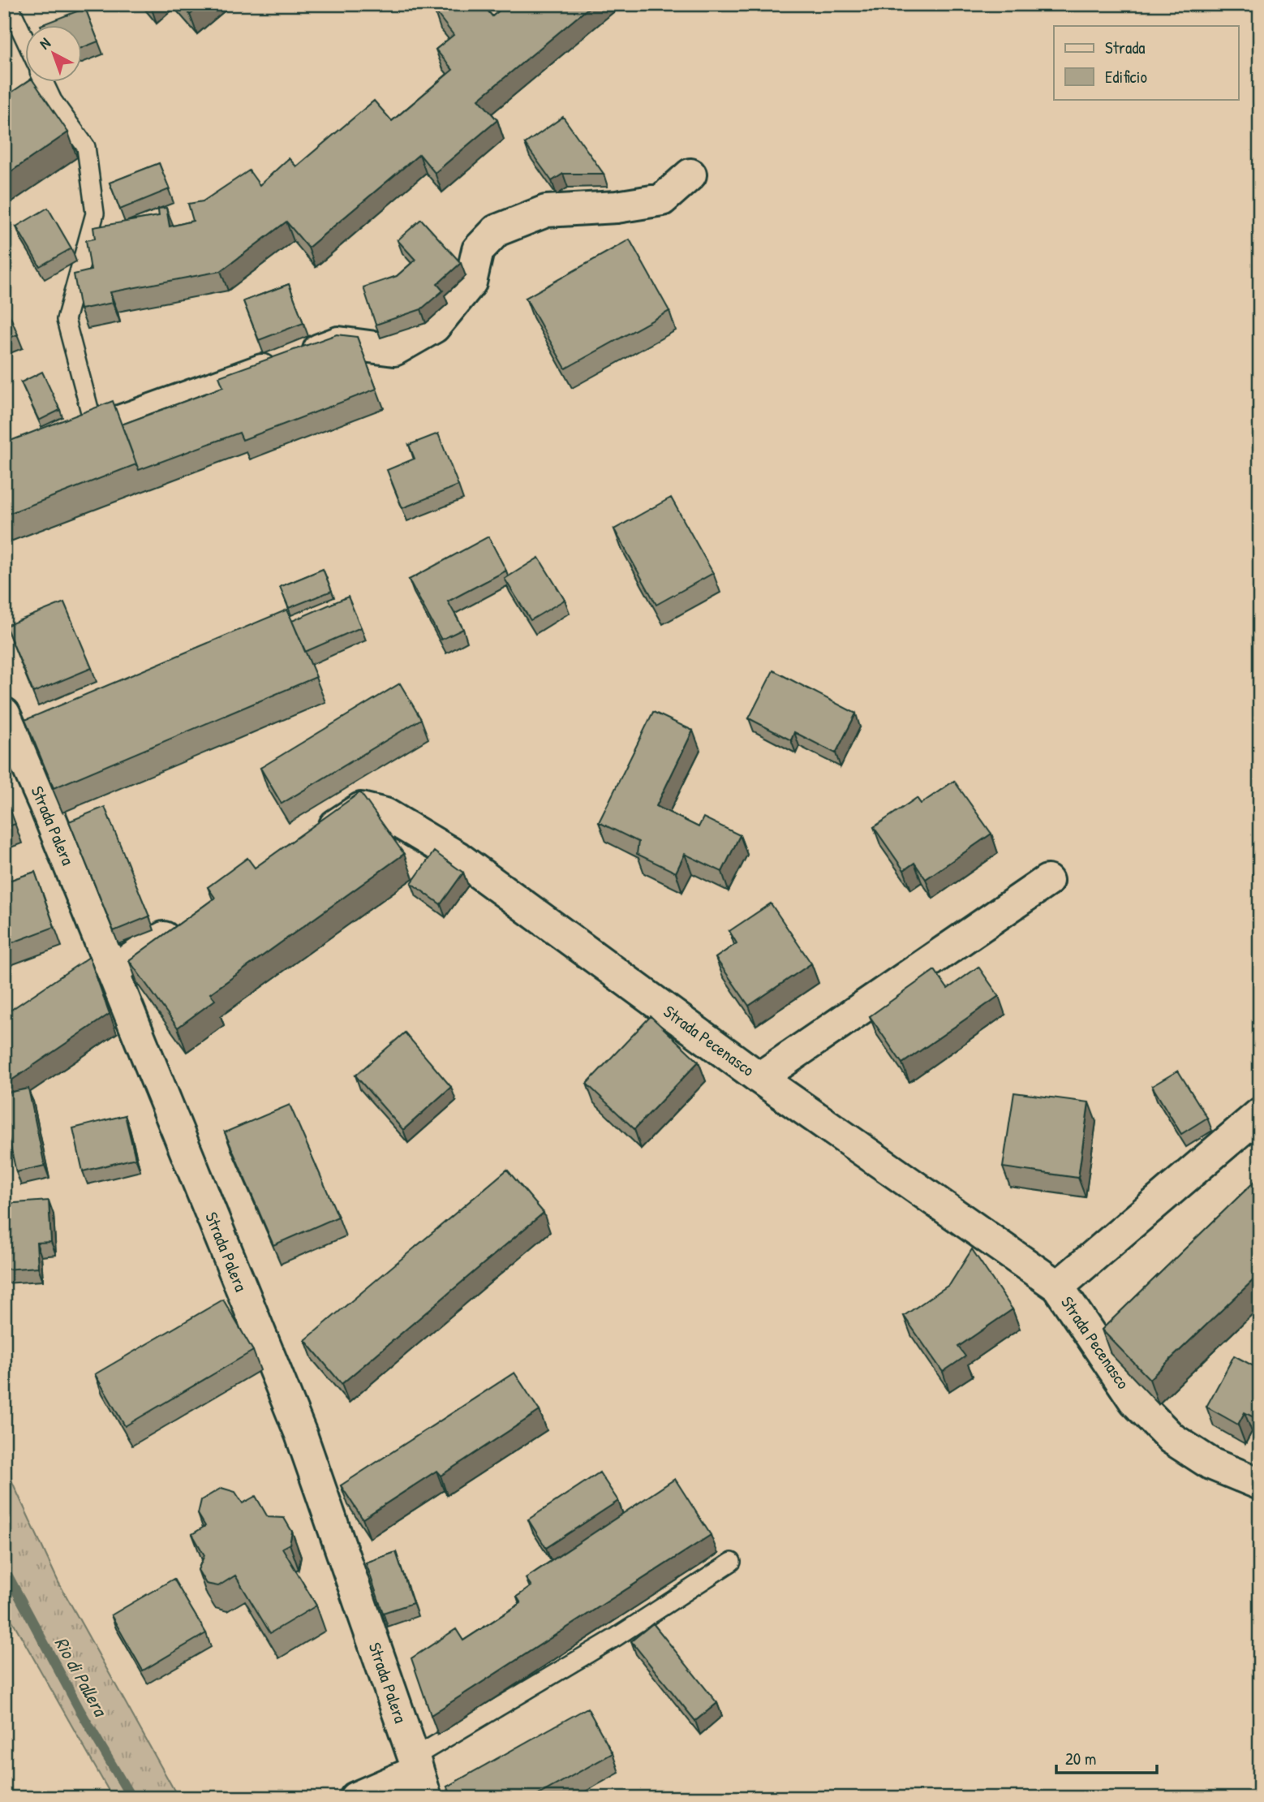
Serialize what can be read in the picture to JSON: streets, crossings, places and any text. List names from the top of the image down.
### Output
{
  "streets": {
    "street": ["Strada Palera", "Strada Pecenasco"]
  },
  "water": ["Rio di Pallera"],
  "legend": ["Strada", "Edificio"],
  "scale_bar": "20 m",
  "north": "top left"
}
